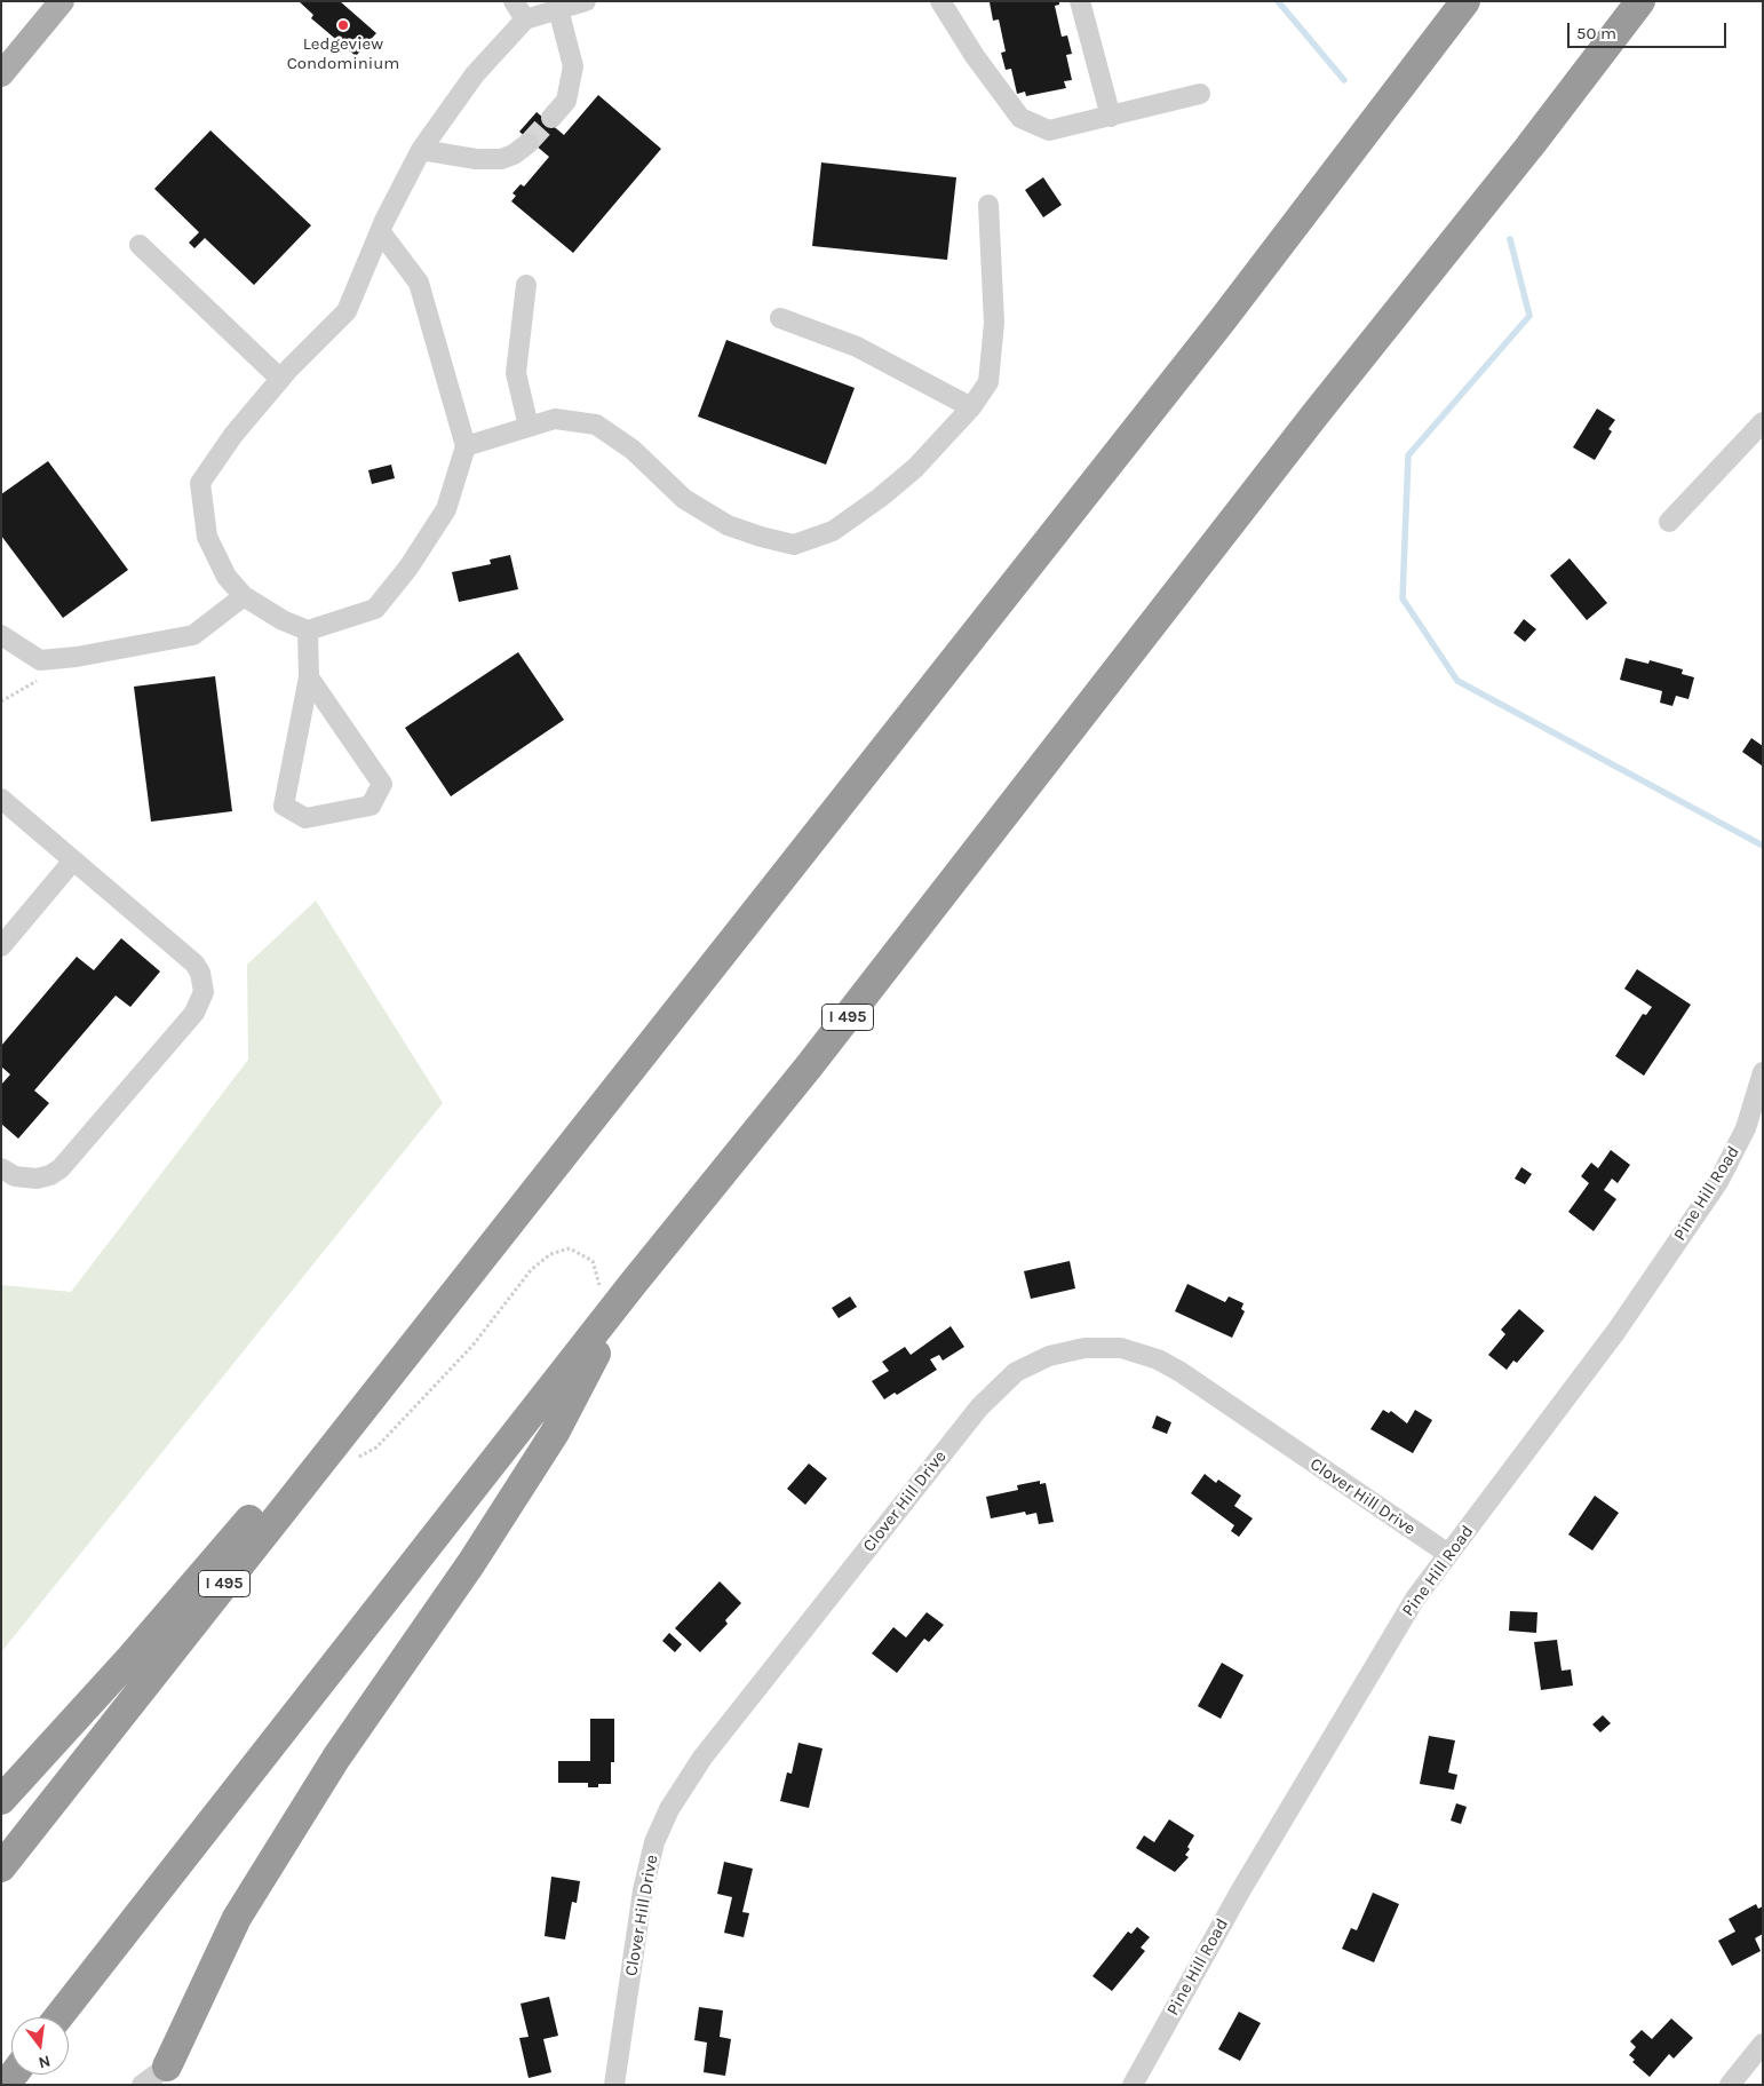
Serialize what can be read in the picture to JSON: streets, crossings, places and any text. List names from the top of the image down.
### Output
{
  "streets": {
    "highway": ["I 495"],
    "street": ["Pine Hill Road", "Clover Hill Drive"]
  },
  "crossings": [
    ["Pine Hill Road", "Clover Hill Drive"]
  ],
  "places": ["Ledgeview Condominium"],
  "scale_bar": "50 m",
  "north": "bottom"
}
